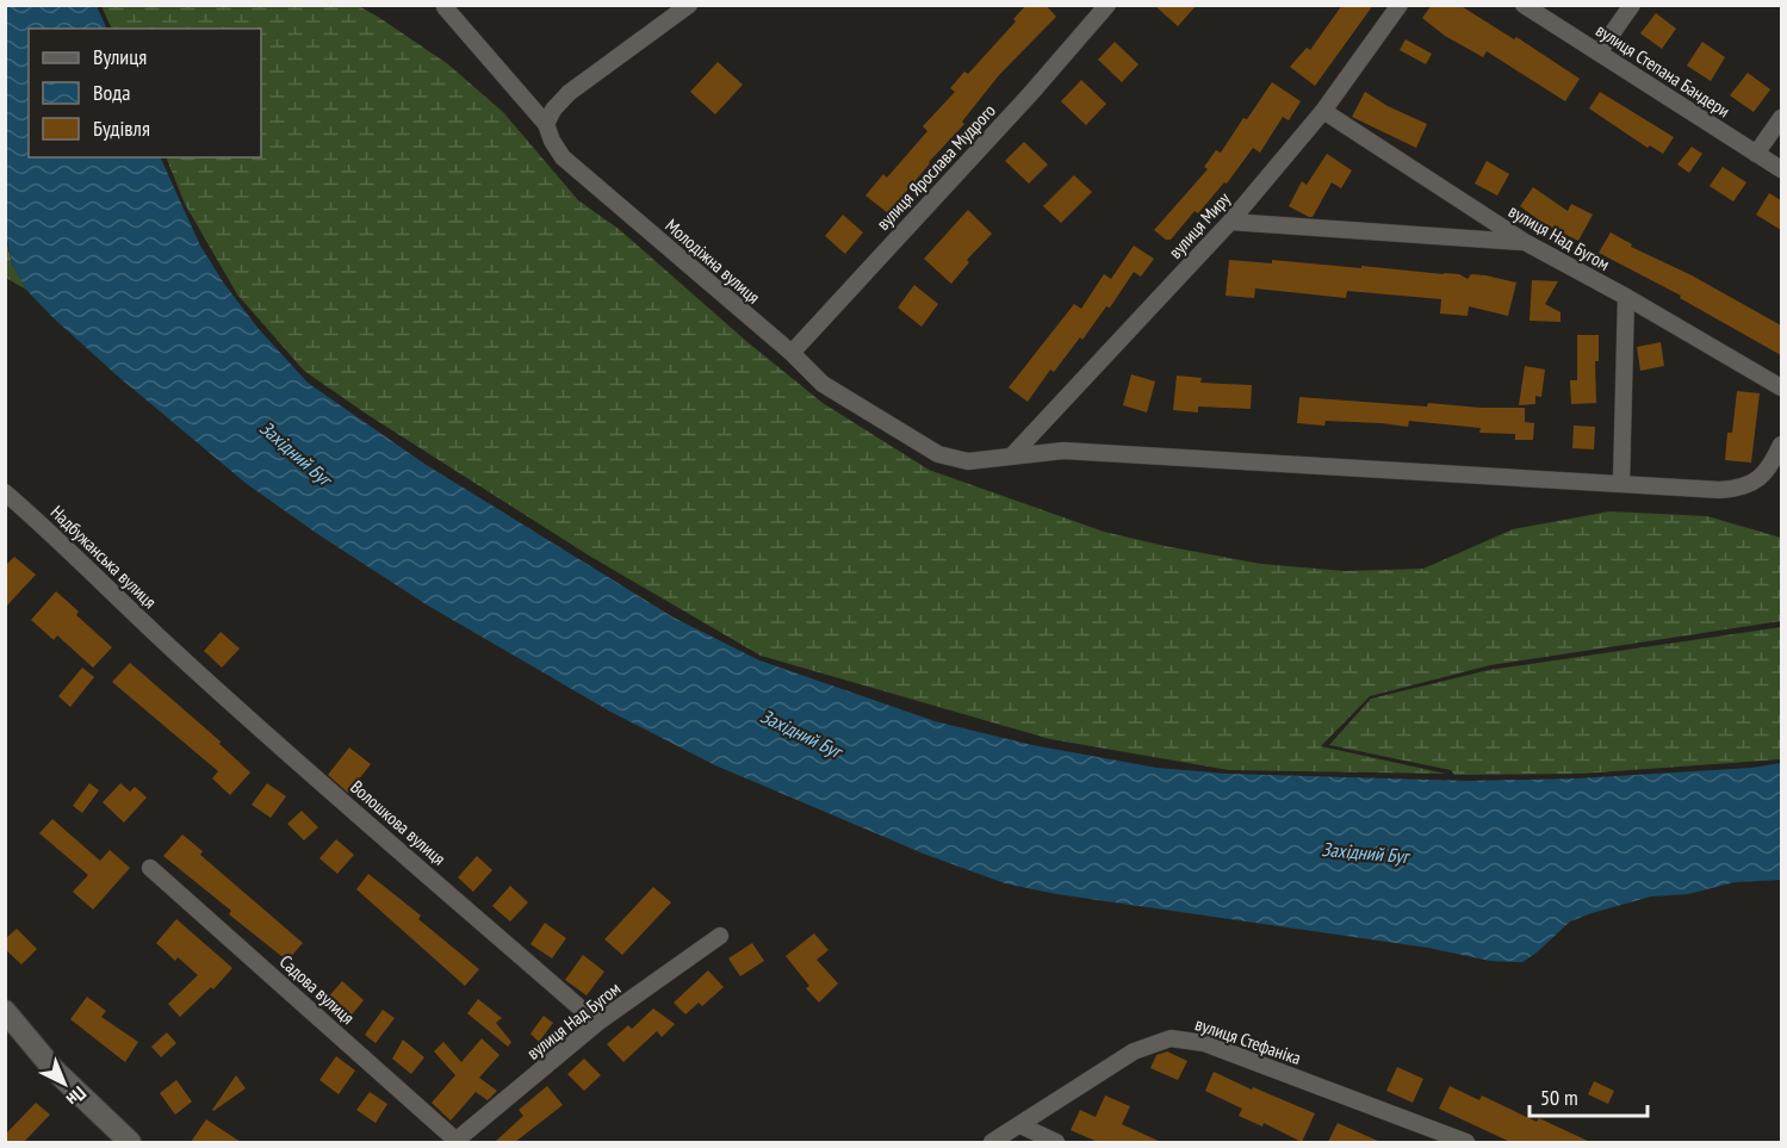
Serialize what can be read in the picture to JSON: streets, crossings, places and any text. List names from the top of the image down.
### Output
{
  "streets": {
    "street": [
      "вулиця Степана Бандери",
      "вулиця Ярослава Мудрого",
      "вулиця Миру",
      "вулиця Над Бугом",
      "Молодіжна вулиця",
      "Надбужанська вулиця",
      "Волошкова вулиця",
      "Садова вулиця",
      "вулиця Стефаніка"
    ]
  },
  "crossings": [
    ["вулиця Ярослава Мудрого", "Молодіжна вулиця"],
    ["вулиця Миру", "вулиця Над Бугом"],
    ["вулиця Миру", "Молодіжна вулиця"],
    ["вулиця Над Бугом", "Волошкова вулиця"],
    ["вулиця Над Бугом", "Садова вулиця"],
    ["Надбужанська вулиця", "Волошкова вулиця"]
  ],
  "water": ["Західний Буг"],
  "legend": ["Вулиця", "Вода", "Будівля"],
  "scale_bar": "50 m",
  "north": "bottom right"
}
